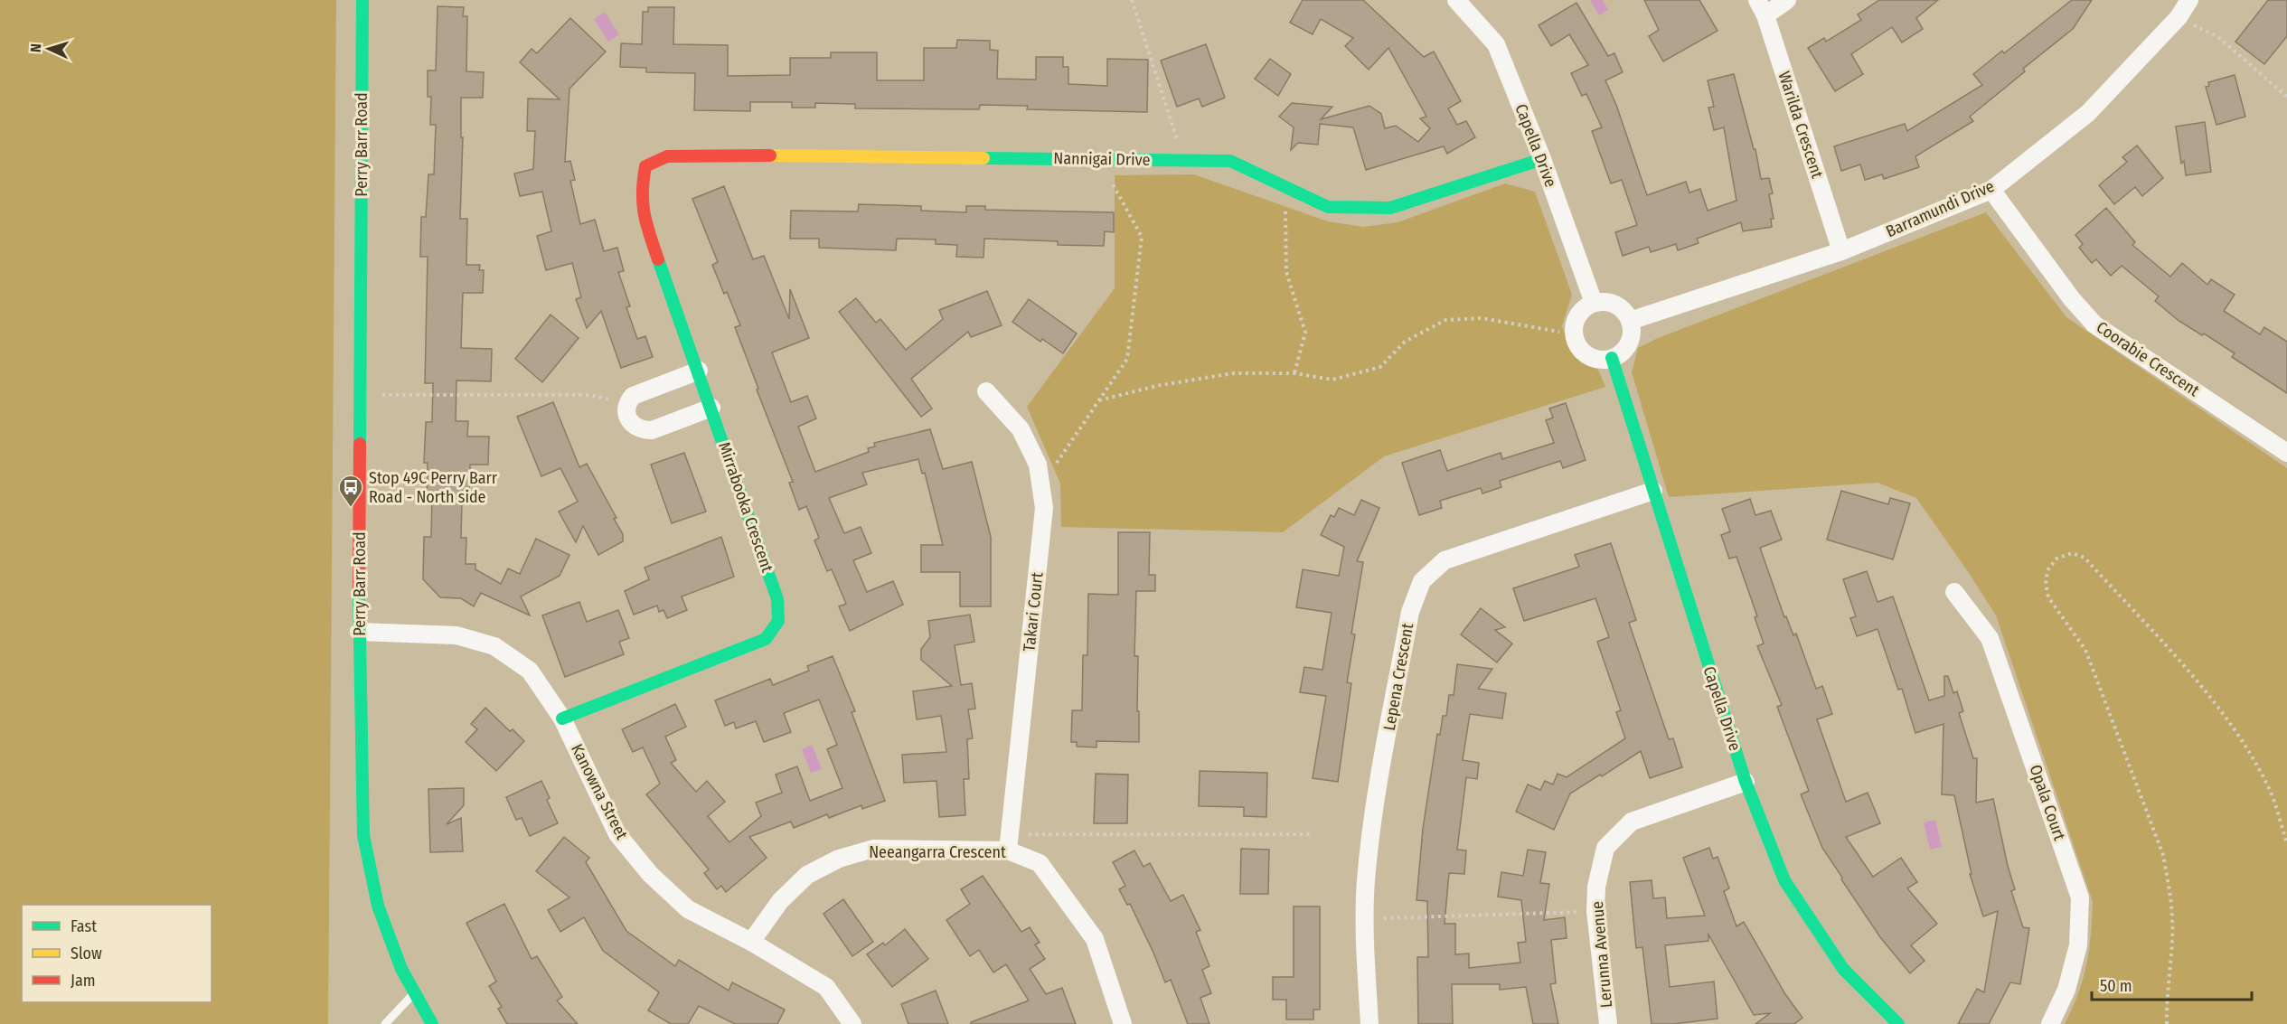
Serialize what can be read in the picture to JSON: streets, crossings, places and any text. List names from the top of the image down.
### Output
{
  "streets": {
    "street": [
      "Warilda Crescent",
      "Perry Barr Road",
      "Capella Drive",
      "Nannigai Drive",
      "Barramundi Drive",
      "Coorabie Crescent",
      "Mirrabooka Crescent",
      "Takari Court",
      "Lepena Crescent",
      "Kanowna Street",
      "Opala Court",
      "Neeangarra Crescent",
      "Lerunna Avenue"
    ]
  },
  "crossings": [
    ["Warilda Crescent", "Barramundi Drive"],
    ["Perry Barr Road", "Kanowna Street"],
    ["Capella Drive", "Nannigai Drive"],
    ["Capella Drive", "Barramundi Drive"],
    ["Capella Drive", "Lepena Crescent"],
    ["Capella Drive", "Lerunna Avenue"],
    ["Nannigai Drive", "Mirrabooka Crescent"],
    ["Barramundi Drive", "Coorabie Crescent"],
    ["Mirrabooka Crescent", "Kanowna Street"],
    ["Takari Court", "Neeangarra Crescent"],
    ["Kanowna Street", "Neeangarra Crescent"]
  ],
  "places": {
    "bus stop": ["Stop 49C Perry Barr Road - North side"]
  },
  "legend": ["Fast", "Slow", "Jam"],
  "scale_bar": "50 m",
  "north": "left"
}
